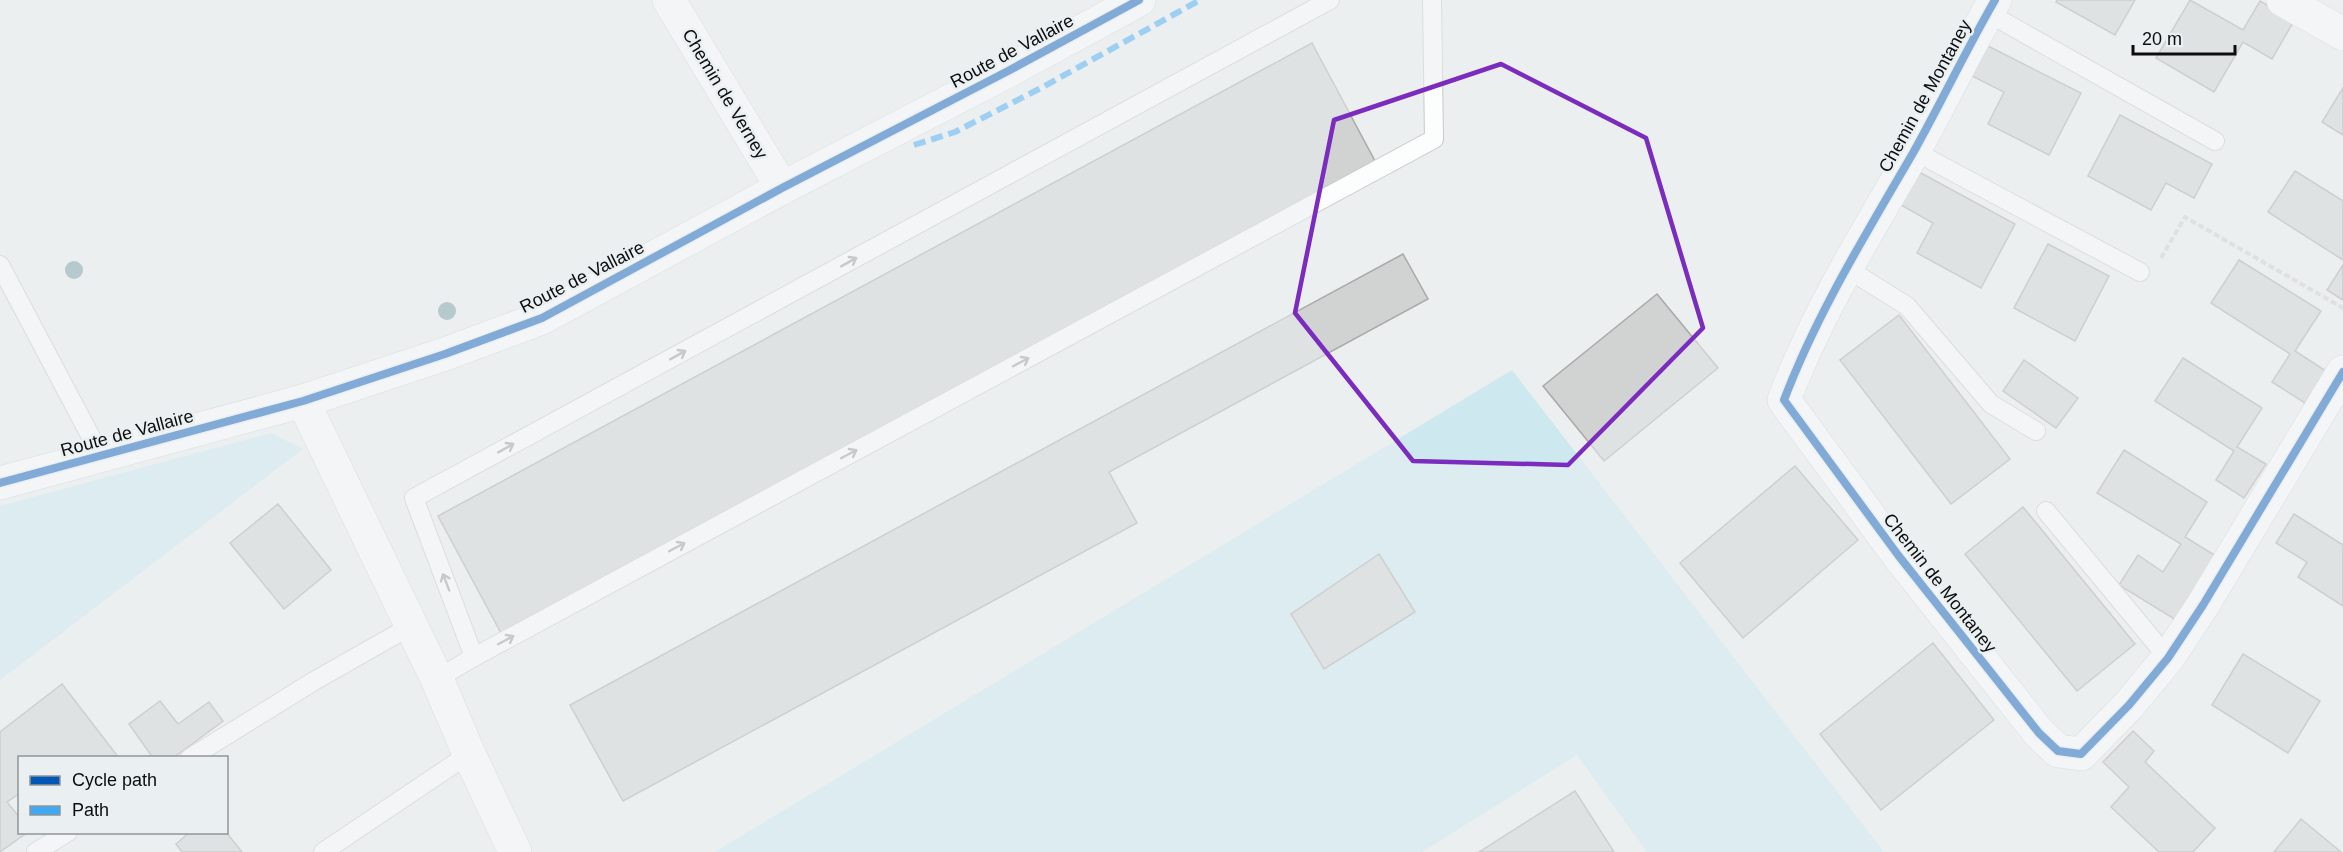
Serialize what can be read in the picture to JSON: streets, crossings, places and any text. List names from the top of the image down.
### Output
{
  "streets": {
    "street": ["Route de Vallaire", "Chemin de Verney", "Chemin de Montaney"]
  },
  "crossings": [
    ["Route de Vallaire", "Chemin de Verney"]
  ],
  "legend": ["Cycle path", "Path"],
  "scale_bar": "20 m"
}
